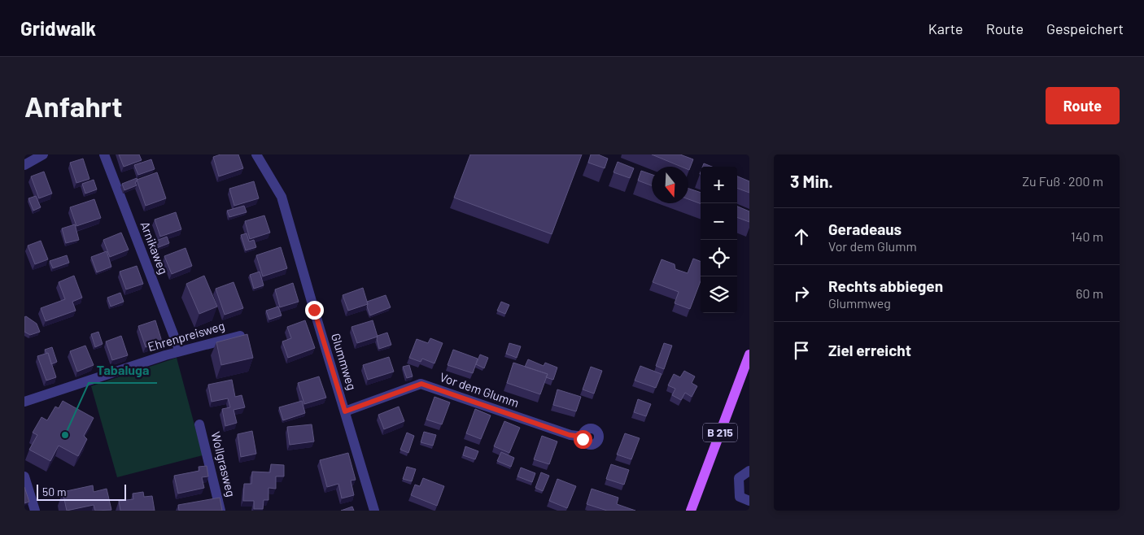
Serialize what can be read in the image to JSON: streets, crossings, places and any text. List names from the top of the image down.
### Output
{
  "streets": {
    "main road": ["B 215"],
    "street": [
      "Arnikaweg",
      "Ehrenpreisweg",
      "Glummweg",
      "Vor dem Glumm",
      "Wollgrasweg"
    ]
  },
  "crossings": [
    ["Arnikaweg", "Ehrenpreisweg"],
    ["Glummweg", "Vor dem Glumm"]
  ],
  "places": ["Tabaluga"],
  "scale_bar": "50 m",
  "north": "bottom",
  "page": {
    "header": "Gridwalk",
    "nav": ["Karte", "Route", "Gespeichert"],
    "buttons": "Route",
    "title": "Anfahrt",
    "heading": ["3 Min.", "Zu Fuß · 200 m"],
    "map_buttons": ["+", "−"],
    "list": [
      ["Geradeaus", "Vor dem Glumm", "140 m"],
      ["Rechts abbiegen", "Glummweg", "60 m"],
      "Ziel erreicht"
    ],
    "scale": "50 m"
  }
}
